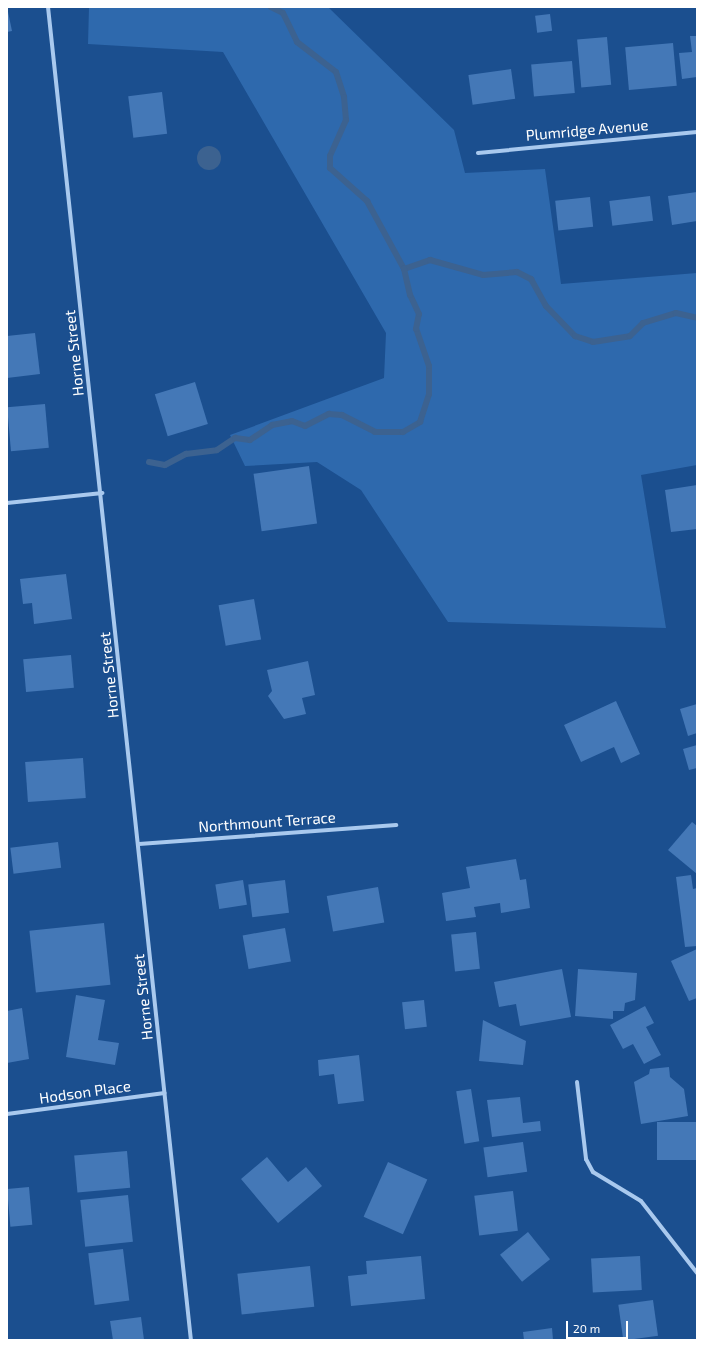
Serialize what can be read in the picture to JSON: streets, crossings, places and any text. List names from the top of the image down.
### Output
{
  "streets": {
    "street": [
      "Plumridge Avenue",
      "Horne Street",
      "Northmount Terrace",
      "Hodson Place"
    ]
  },
  "crossings": [
    ["Horne Street", "Northmount Terrace"],
    ["Horne Street", "Hodson Place"]
  ],
  "scale_bar": "20 m"
}
